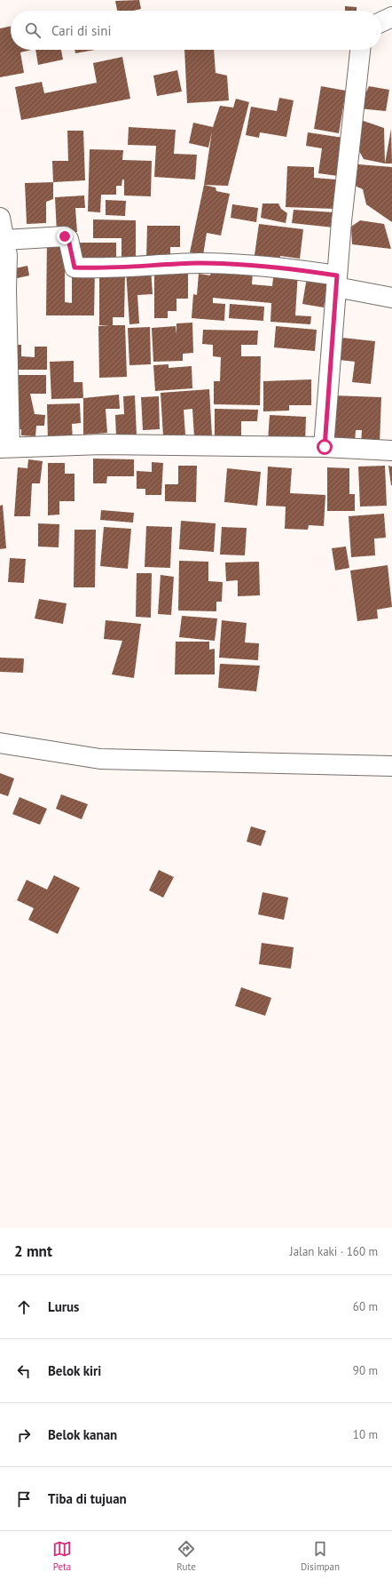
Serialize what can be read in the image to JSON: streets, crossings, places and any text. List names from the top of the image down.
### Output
{
  "page": {
    "search": "Cari di sini",
    "heading": ["2 mnt", "Jalan kaki · 160 m"],
    "list": [
      ["Lurus", "60 m"],
      ["Belok kiri", "90 m"],
      ["Belok kanan", "10 m"],
      "Tiba di tujuan"
    ],
    "nav": ["Peta", "Rute", "Disimpan"]
  }
}
